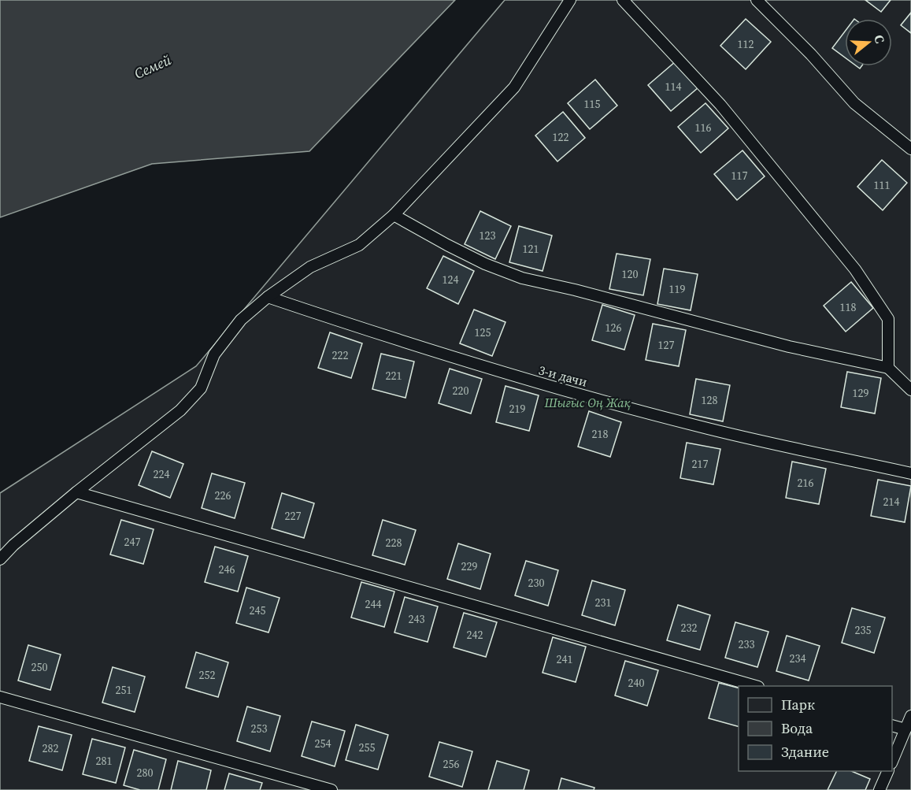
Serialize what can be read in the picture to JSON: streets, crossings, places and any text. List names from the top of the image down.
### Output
{
  "streets": {
    "lane": ["3-и дачи"]
  },
  "water": ["Семей"],
  "parks": ["Шығыс Оң Жақ"],
  "house_numbers": [
    "112",
    "114",
    "115",
    "116",
    "122",
    "117",
    "111",
    "123",
    "121",
    "120",
    "124",
    "119",
    "118",
    "126",
    "125",
    "127",
    "222",
    "221",
    "220",
    "129",
    "128",
    "219",
    "218",
    "217",
    "224",
    "216",
    "226",
    "214",
    "227",
    "247",
    "228",
    "229",
    "246",
    "230",
    "231",
    "244",
    "245",
    "243",
    "232",
    "235",
    "242",
    "233",
    "234",
    "241",
    "250",
    "252",
    "240",
    "251",
    "253",
    "254",
    "255",
    "282",
    "281",
    "256",
    "280"
  ],
  "legend": ["Парк", "Вода", "Здание"],
  "north": "right"
}
